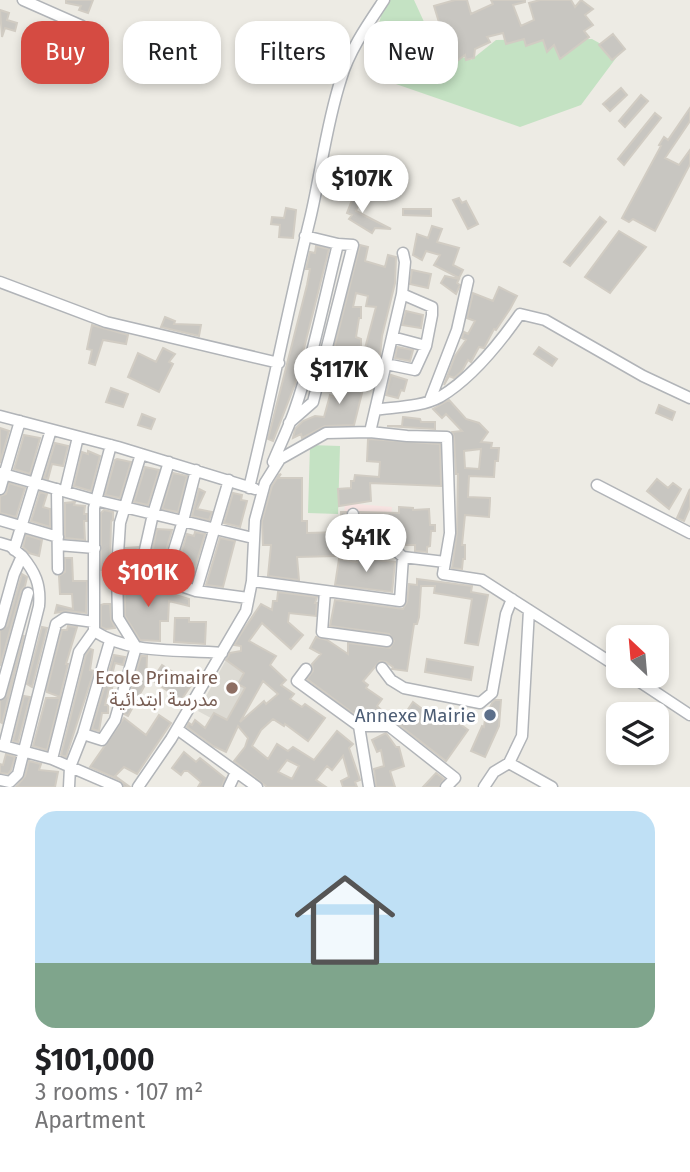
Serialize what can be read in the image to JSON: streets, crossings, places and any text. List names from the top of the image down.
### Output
{
  "places": ["Ecole Primaire مدرسة ابتدائية", "Annexe Mairie"],
  "north": "top left",
  "page": {
    "chip": [
      "Buy",
      "Rent",
      "Filters",
      "New"
    ],
    "price": [
      "$107K",
      "$117K",
      "$41K",
      "$101K"
    ],
    "list": [
      {
        "name": "$101,000",
        "note": "3 rooms · 107 m² · Apartment"
      }
    ]
  }
}
